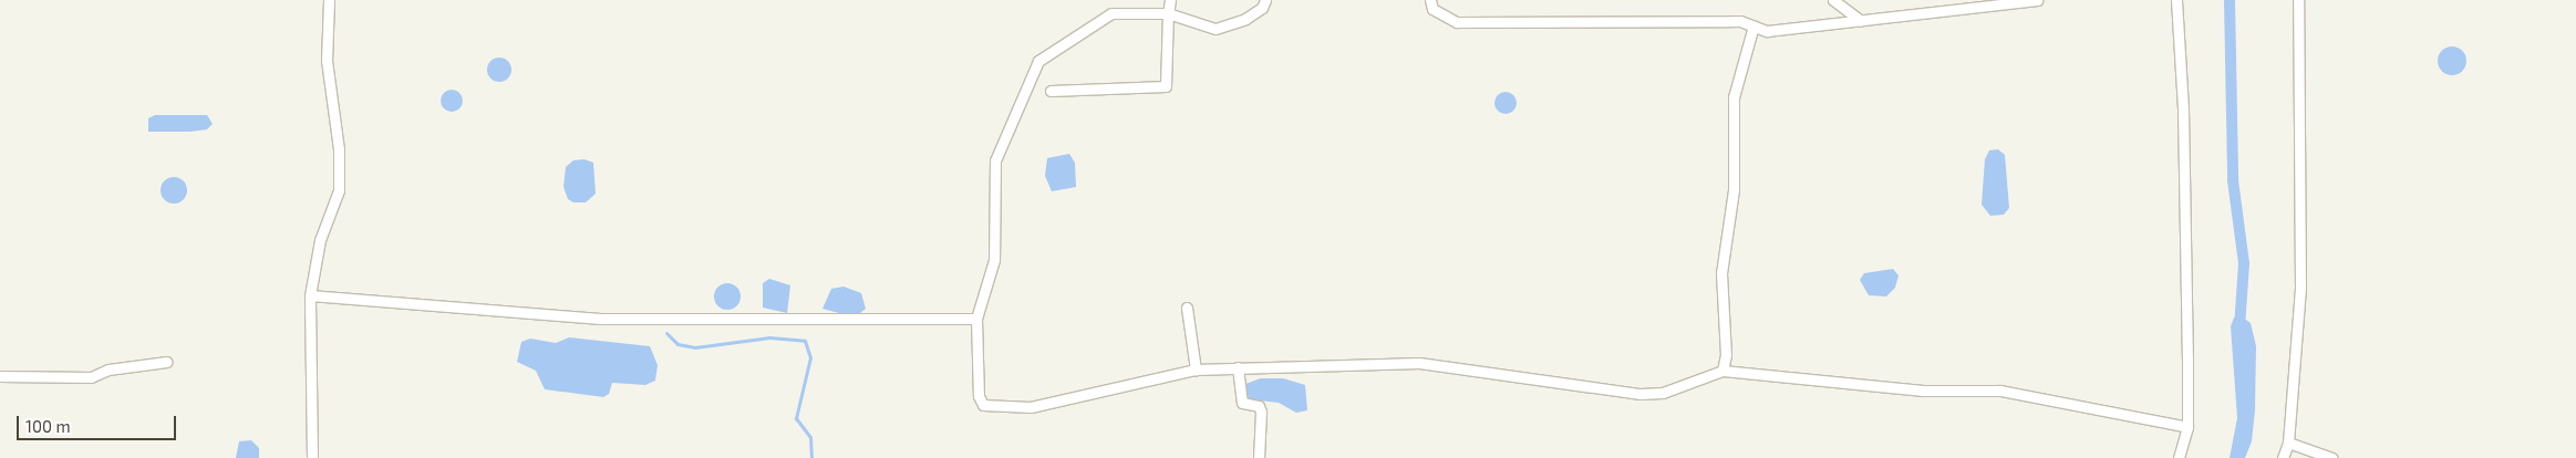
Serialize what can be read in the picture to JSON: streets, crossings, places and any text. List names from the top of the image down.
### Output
{
  "scale_bar": "100 m"
}
